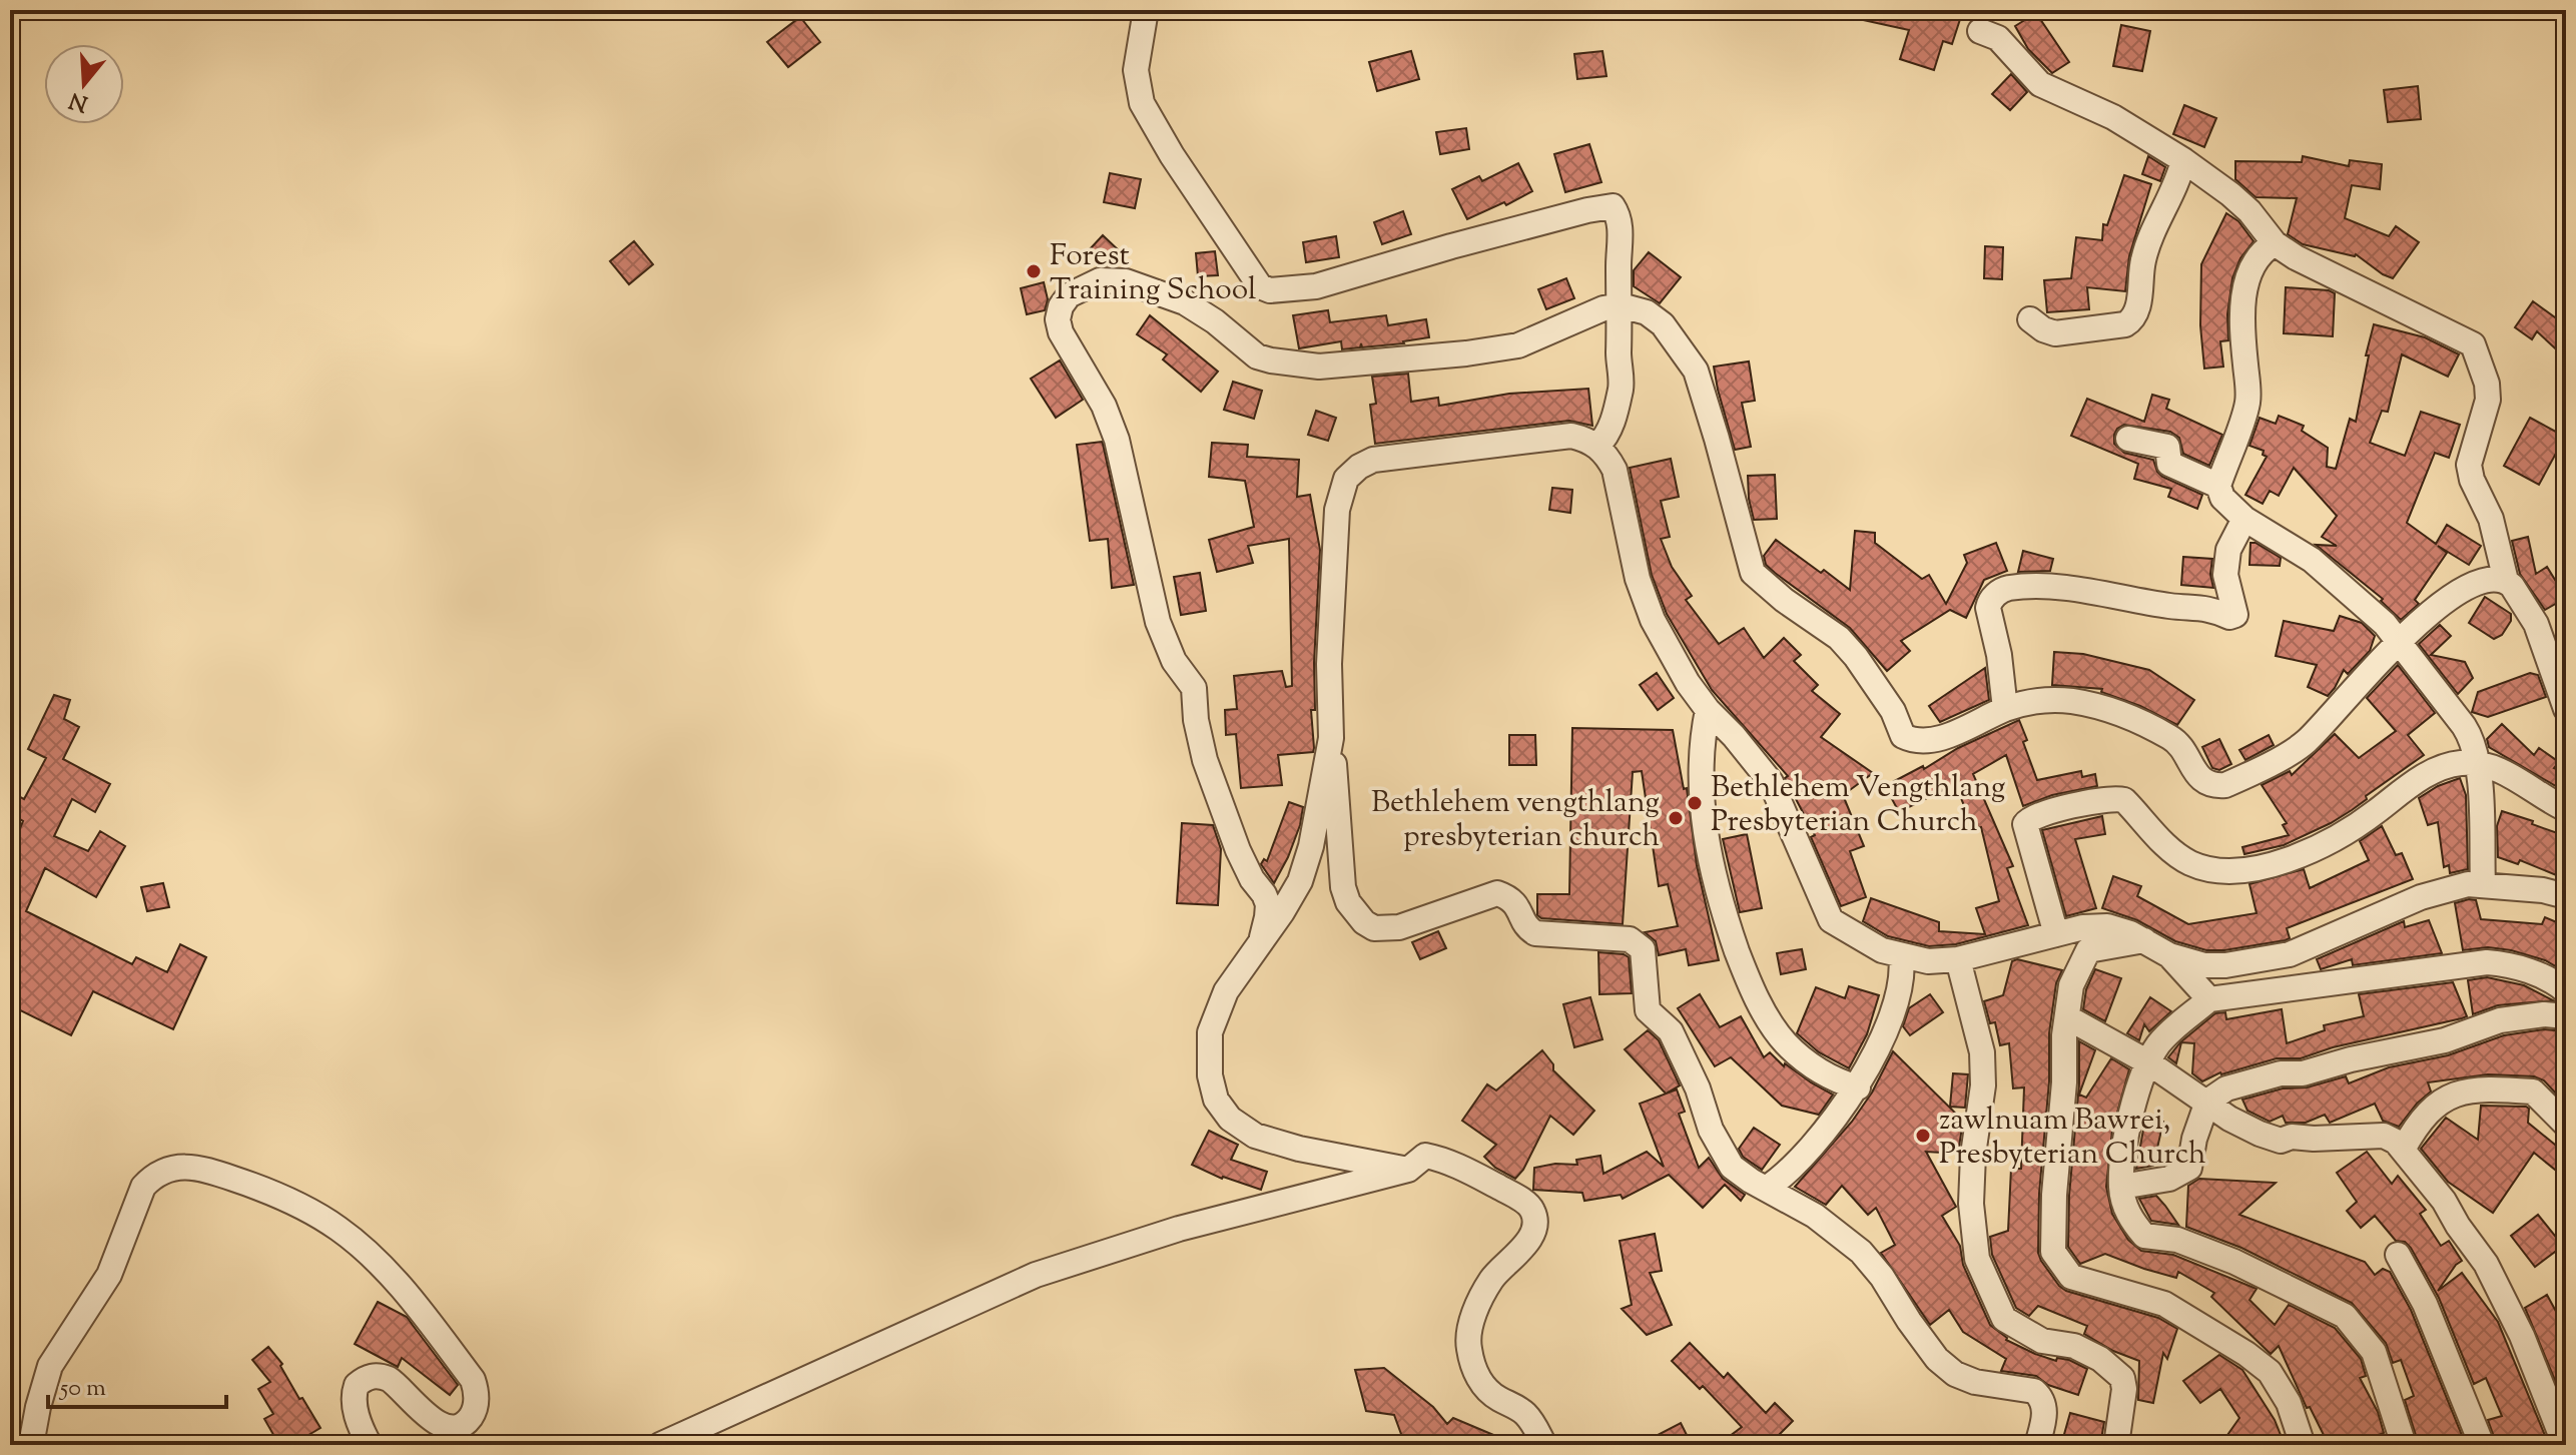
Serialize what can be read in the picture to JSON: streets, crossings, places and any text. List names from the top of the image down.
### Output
{
  "places": [
    "Forest Training School",
    "Bethlehem Vengthlang Presbyterian Church",
    "Bethlehem vengthlang presbyterian church",
    "zawlnuam Bawrei, Presbyterian Church"
  ],
  "scale_bar": "50 m",
  "north": "bottom"
}
